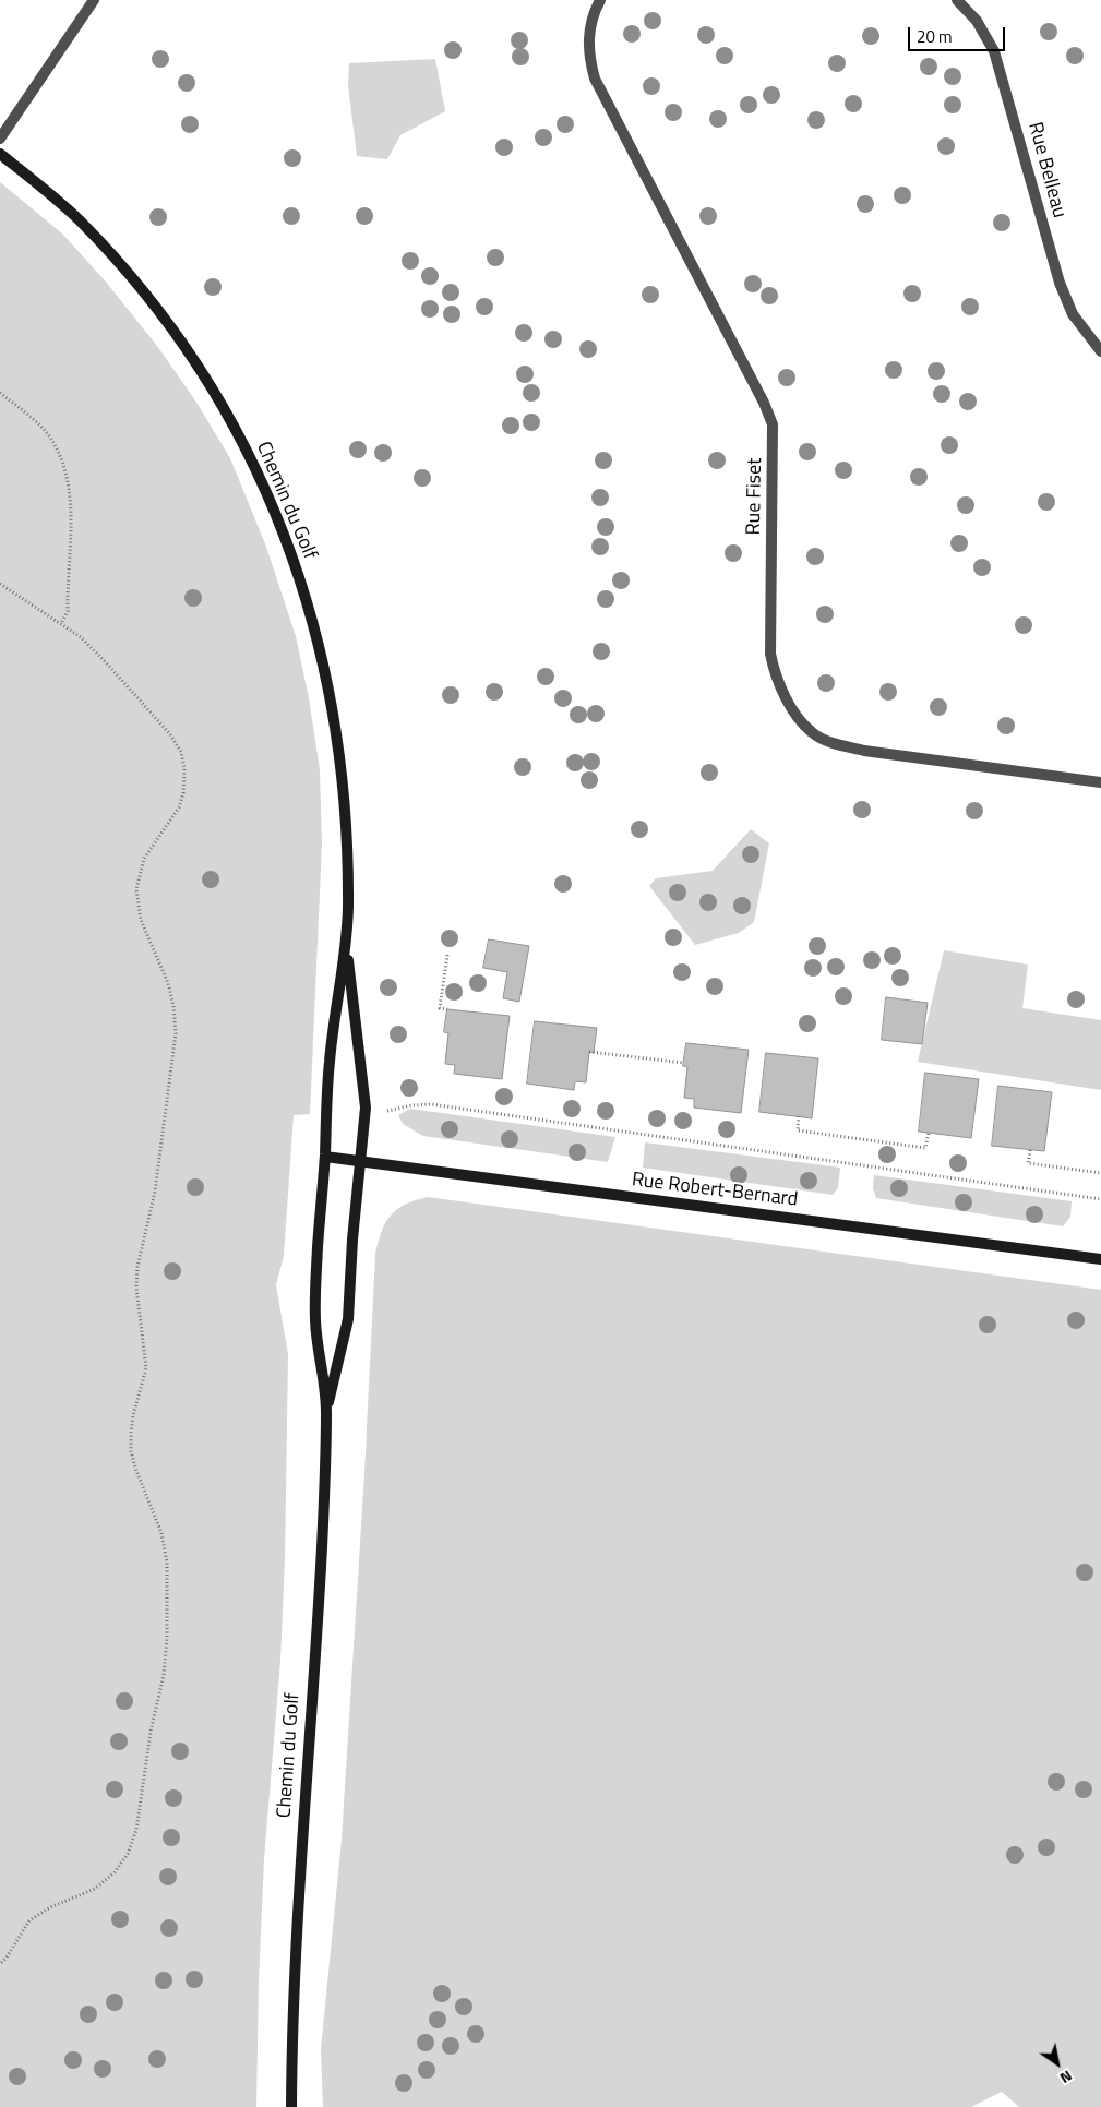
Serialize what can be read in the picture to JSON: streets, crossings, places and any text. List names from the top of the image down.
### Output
{
  "streets": {
    "street": [
      "Rue Belleau",
      "Rue Fiset",
      "Chemin du Golf",
      "Rue Robert-Bernard"
    ]
  },
  "scale_bar": "20 m",
  "north": "bottom right"
}
